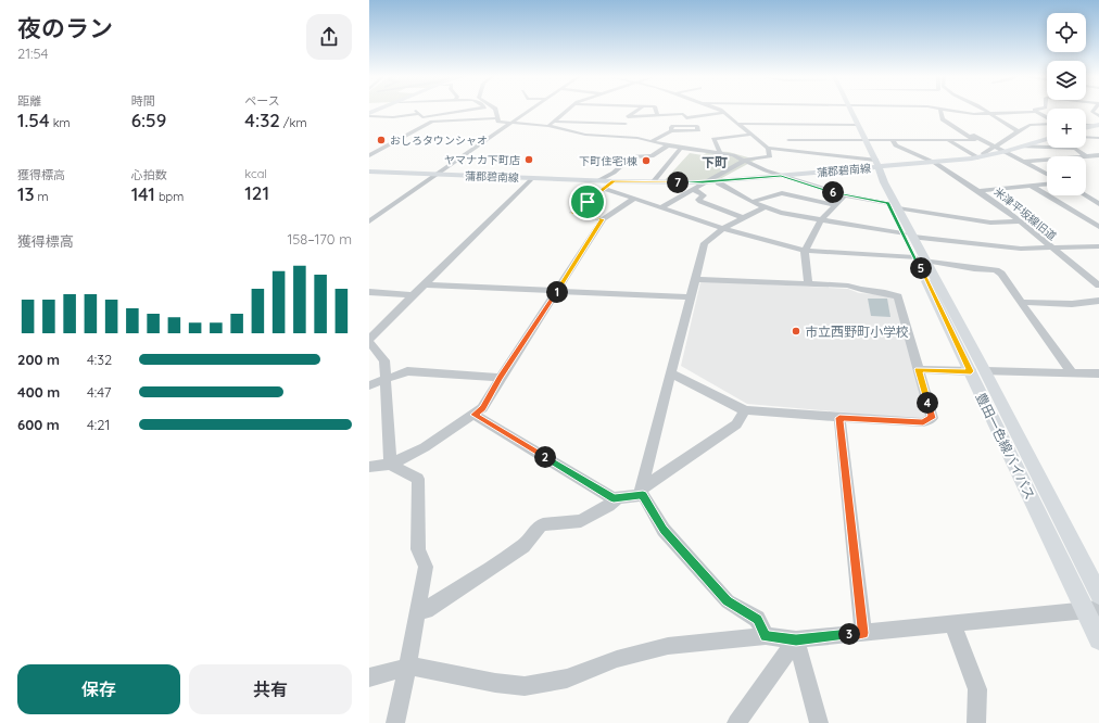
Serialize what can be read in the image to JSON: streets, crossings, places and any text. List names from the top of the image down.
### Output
{
  "streets": {
    "main road": ["蒲郡碧南線", "豊田一色線バイパス"],
    "street": ["米津平坂線旧道"]
  },
  "crossings": [
    ["蒲郡碧南線", "米津平坂線旧道"],
    ["蒲郡碧南線", "豊田一色線バイパス"]
  ],
  "districts": ["下町"],
  "places": [
    "おしろタウンシャオ",
    "ヤマナカ下町店",
    "下町住宅1棟",
    "市立西野町小学校"
  ],
  "page": {
    "heading": ["夜のラン", "21:54"],
    "map_buttons": ["+", "−"],
    "stats": [
      ["距離", "1.54 km"],
      ["時間", "6:59"],
      ["ペース", "4:32 /km"],
      ["獲得標高", "13 m"],
      ["心拍数", "141 bpm"],
      ["kcal", "121"]
    ],
    "pins": [
      "7",
      "6",
      "5",
      "1",
      "4",
      "2",
      "3"
    ],
    "chart": ["獲得標高", "158–170 m"],
    "list": [
      {
        "name": "200 m",
        "note": "4:32"
      },
      {
        "name": "400 m",
        "note": "4:47"
      },
      {
        "name": "600 m",
        "note": "4:21"
      }
    ],
    "buttons": ["保存", "共有"]
  }
}
